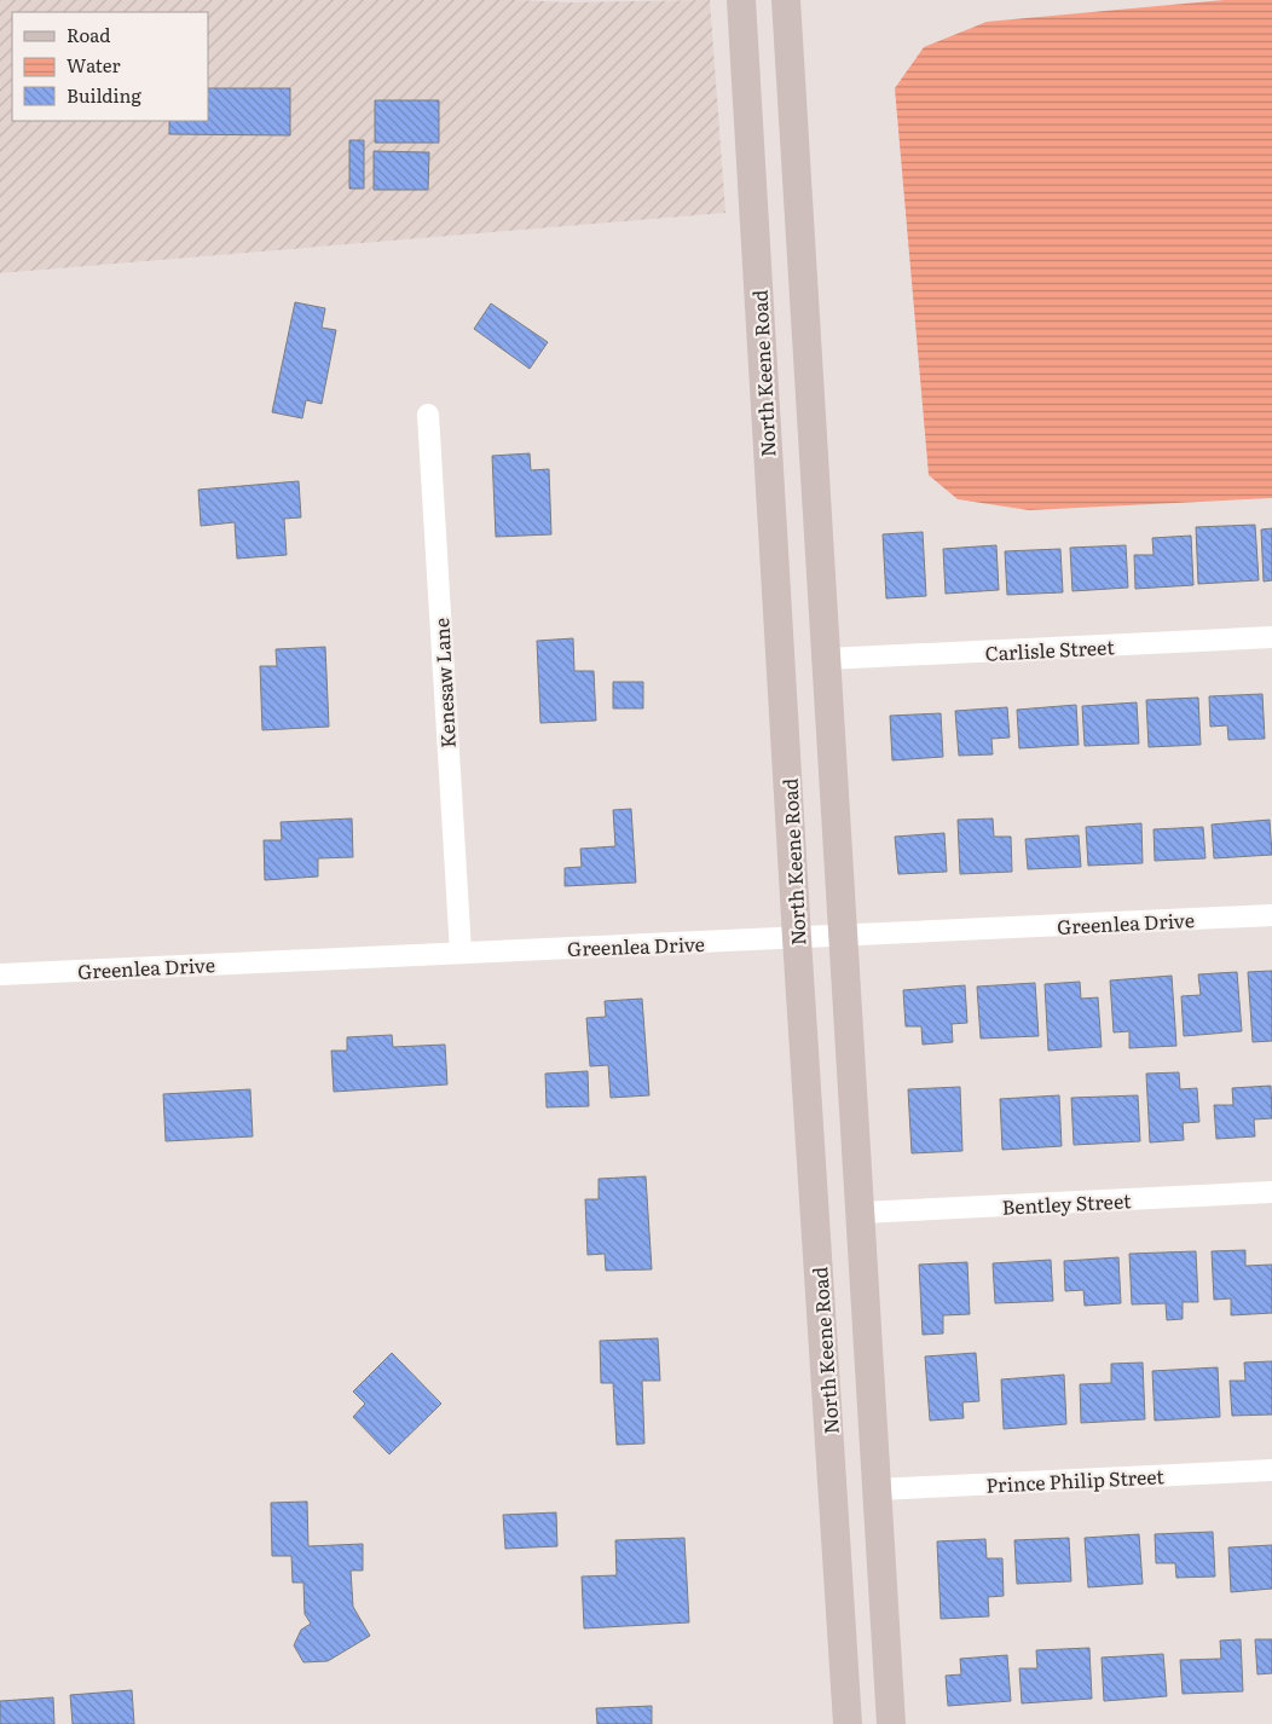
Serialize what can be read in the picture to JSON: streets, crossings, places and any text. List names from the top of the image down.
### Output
{
  "streets": {
    "main road": ["North Keene Road"],
    "street": [
      "Carlisle Street",
      "Kenesaw Lane",
      "Greenlea Drive",
      "Bentley Street",
      "Prince Philip Street"
    ]
  },
  "crossings": [
    ["North Keene Road", "Greenlea Drive"],
    ["Kenesaw Lane", "Greenlea Drive"]
  ],
  "legend": ["Road", "Water", "Building"]
}
